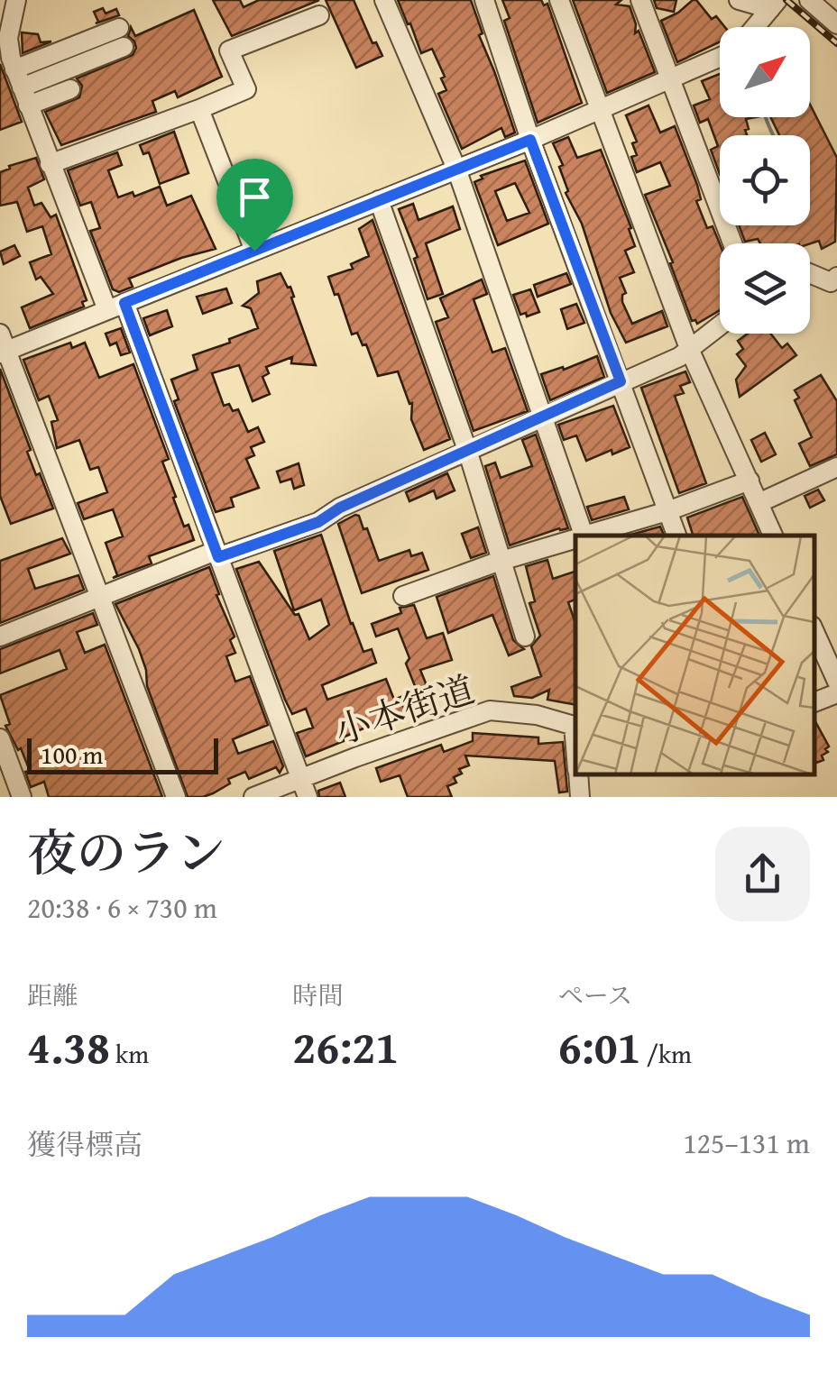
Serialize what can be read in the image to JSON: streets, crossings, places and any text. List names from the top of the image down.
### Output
{
  "streets": {
    "street": ["小本街道"]
  },
  "scale_bar": "100 m",
  "north": "top right",
  "page": {
    "scale": "100 m",
    "heading": ["夜のラン", "20:38 · 6 × 730 m"],
    "stats": [
      ["距離", "4.38 km"],
      ["時間", "26:21"],
      ["ペース", "6:01 /km"]
    ],
    "chart": ["獲得標高", "125–131 m"]
  }
}
